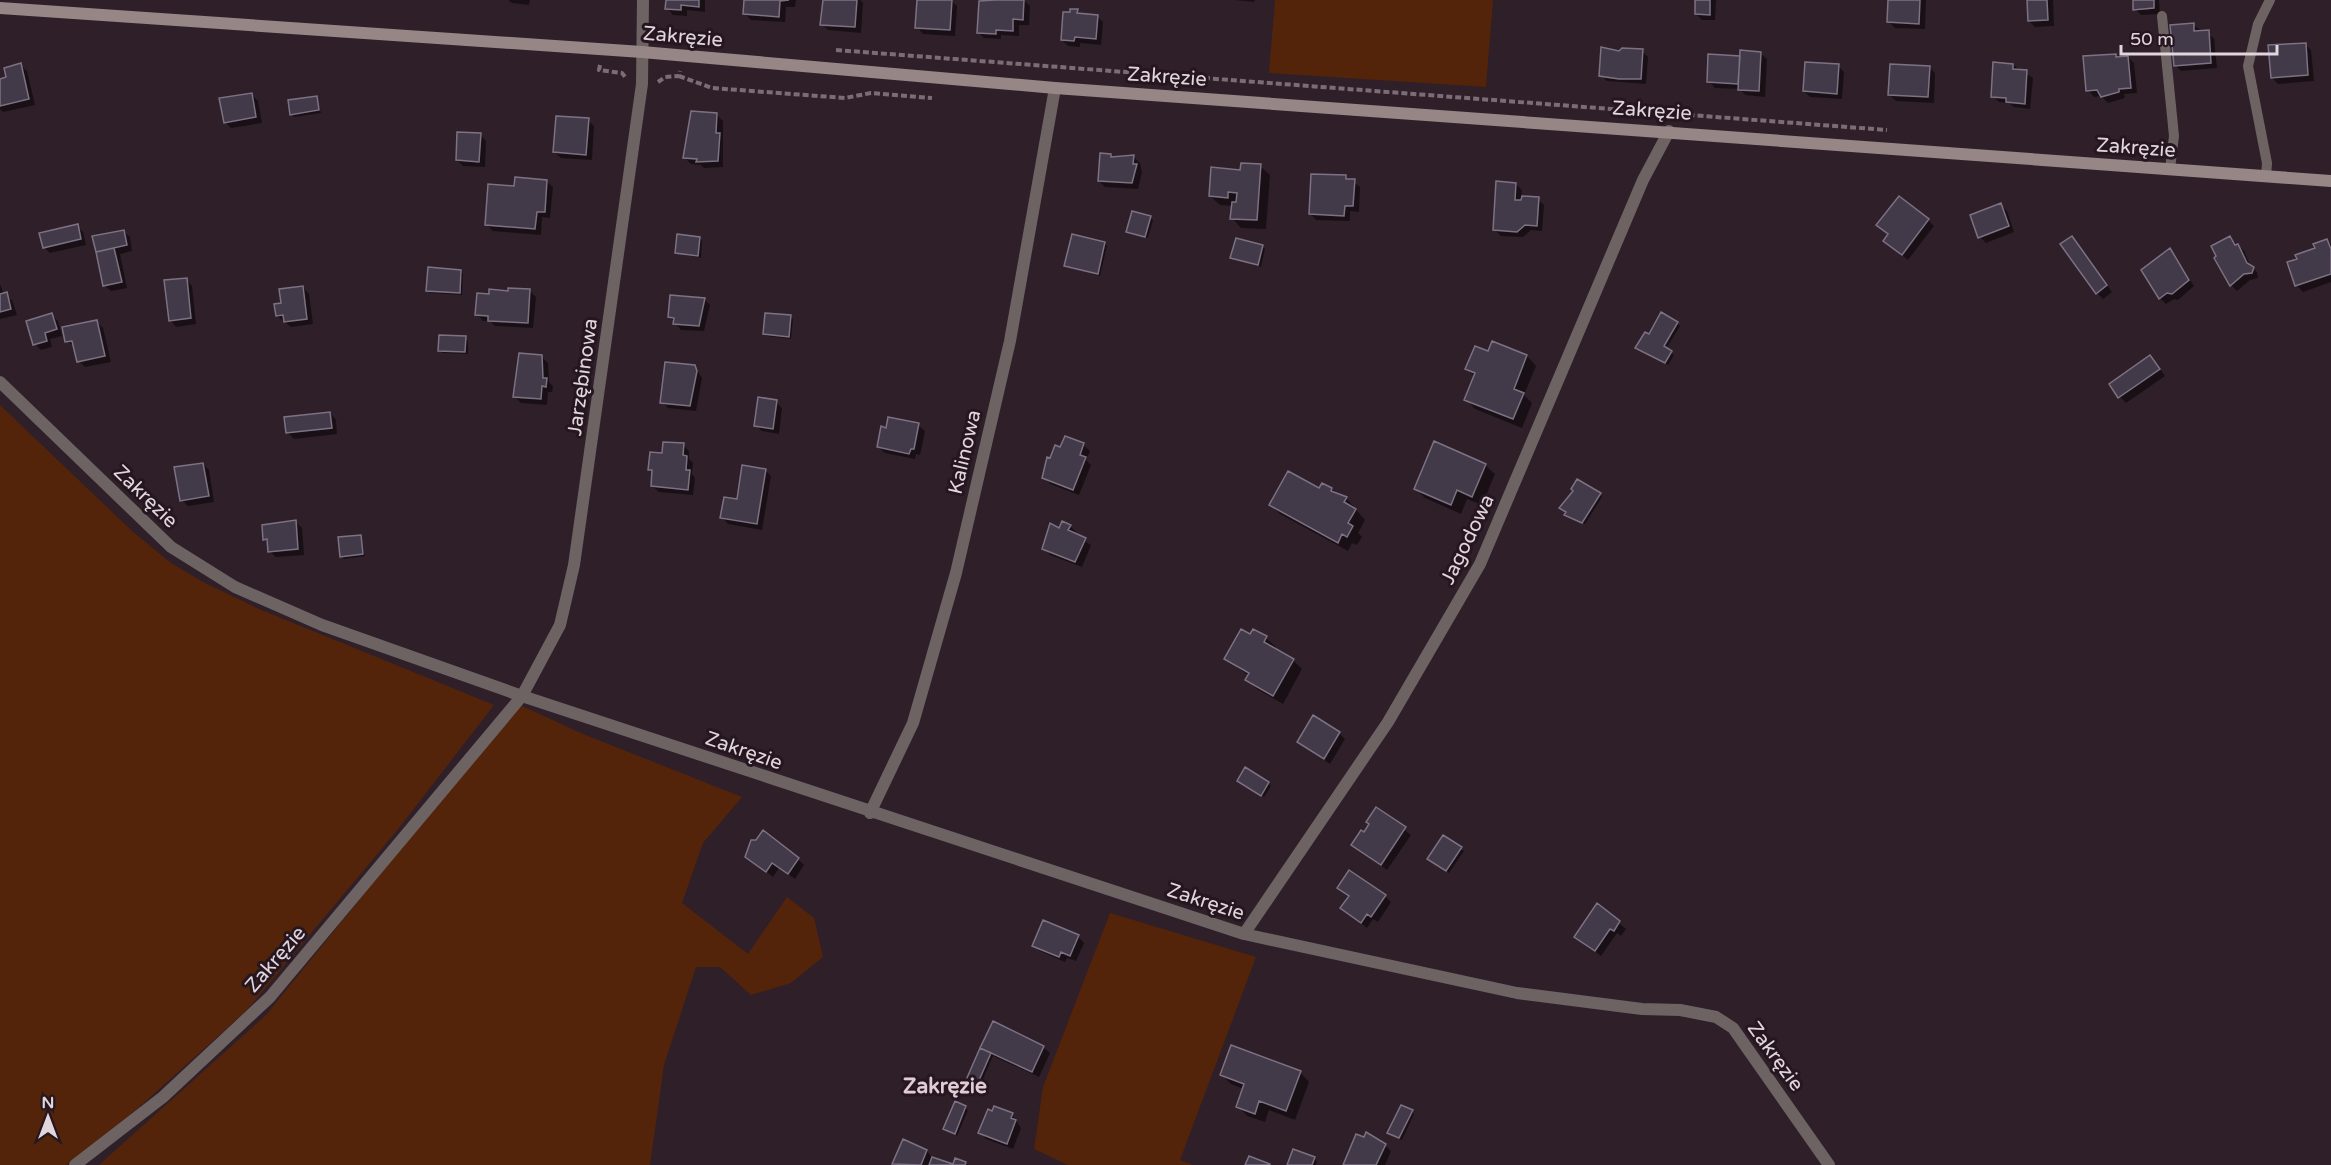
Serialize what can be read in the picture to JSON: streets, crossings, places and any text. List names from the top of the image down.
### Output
{
  "streets": {
    "street": [
      "Zakręzie",
      "Jarzębinowa",
      "Kalinowa",
      "Jagodowa"
    ]
  },
  "crossings": [
    ["Zakręzie", "Jarzębinowa"],
    ["Zakręzie", "Kalinowa"],
    ["Zakręzie", "Jagodowa"]
  ],
  "districts": ["Zakręzie"],
  "scale_bar": "50 m",
  "north": "top"
}
